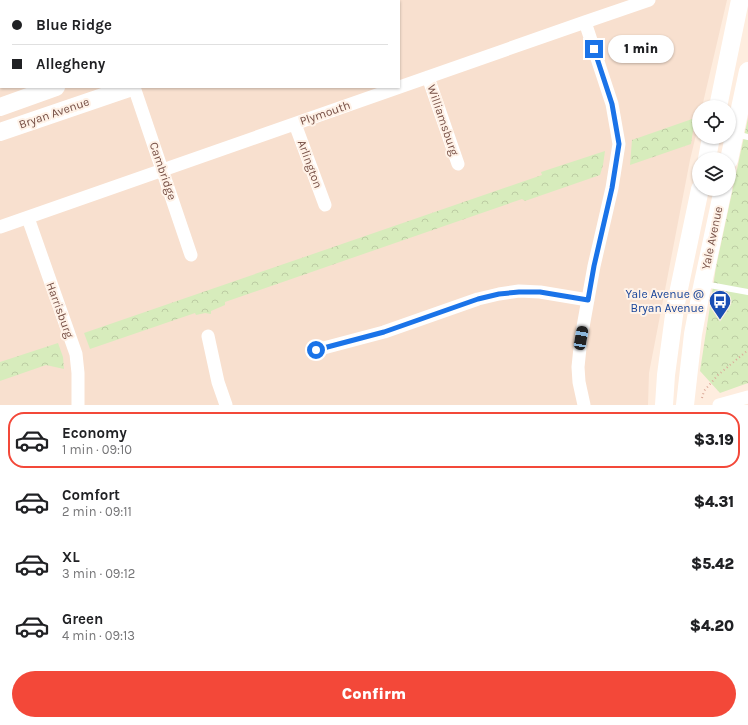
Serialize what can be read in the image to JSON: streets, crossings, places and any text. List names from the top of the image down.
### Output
{
  "streets": {
    "main road": ["Bryan Avenue", "Yale Avenue"],
    "street": [
      "Plymouth",
      "Williamsburg",
      "Arlington",
      "Cambridge",
      "Harrisburg"
    ]
  },
  "crossings": [
    ["Plymouth", "Williamsburg"],
    ["Plymouth", "Arlington"],
    ["Plymouth", "Cambridge"],
    ["Plymouth", "Harrisburg"]
  ],
  "places": {
    "bus stop": ["Yale Avenue @ Bryan Avenue"]
  },
  "page": {
    "banner": ["Blue Ridge", "Allegheny"],
    "bubble": "1 min",
    "list": [
      {
        "name": "Economy",
        "note": "1 min · 09:10",
        "value": "$3.19"
      },
      {
        "name": "Comfort",
        "note": "2 min · 09:11",
        "value": "$4.31"
      },
      {
        "name": "XL",
        "note": "3 min · 09:12",
        "value": "$5.42"
      },
      {
        "name": "Green",
        "note": "4 min · 09:13",
        "value": "$4.20"
      }
    ],
    "buttons": "Confirm"
  }
}
